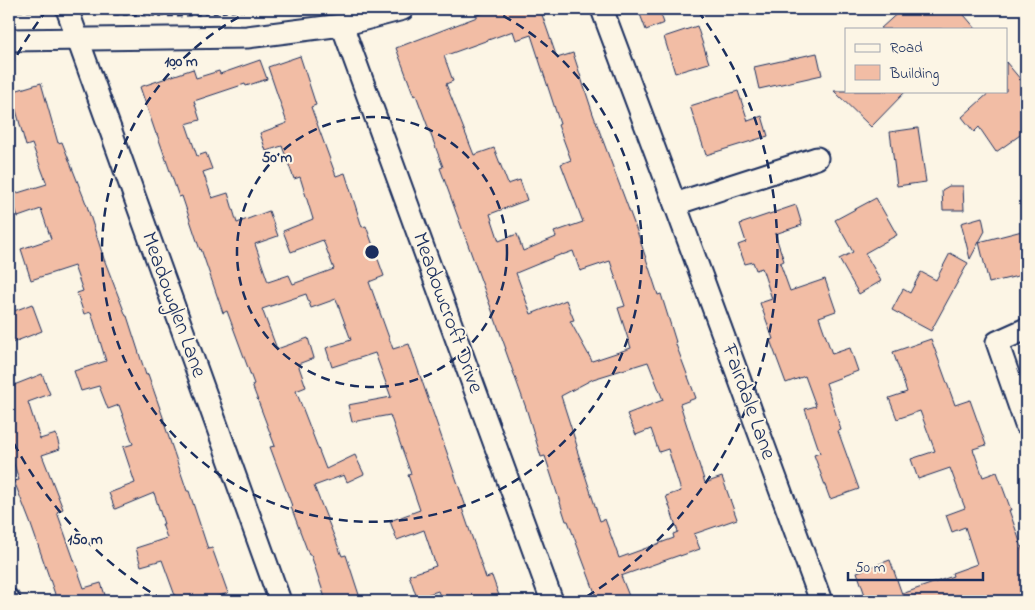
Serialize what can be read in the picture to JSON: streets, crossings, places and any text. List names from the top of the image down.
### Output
{
  "streets": {
    "street": ["Meadowglen Lane", "Meadowcroft Drive", "Fairdale Lane"]
  },
  "legend": ["Road", "Building"],
  "scale_bar": "50 m",
  "rings": ["100 m", "50 m", "150 m"]
}
